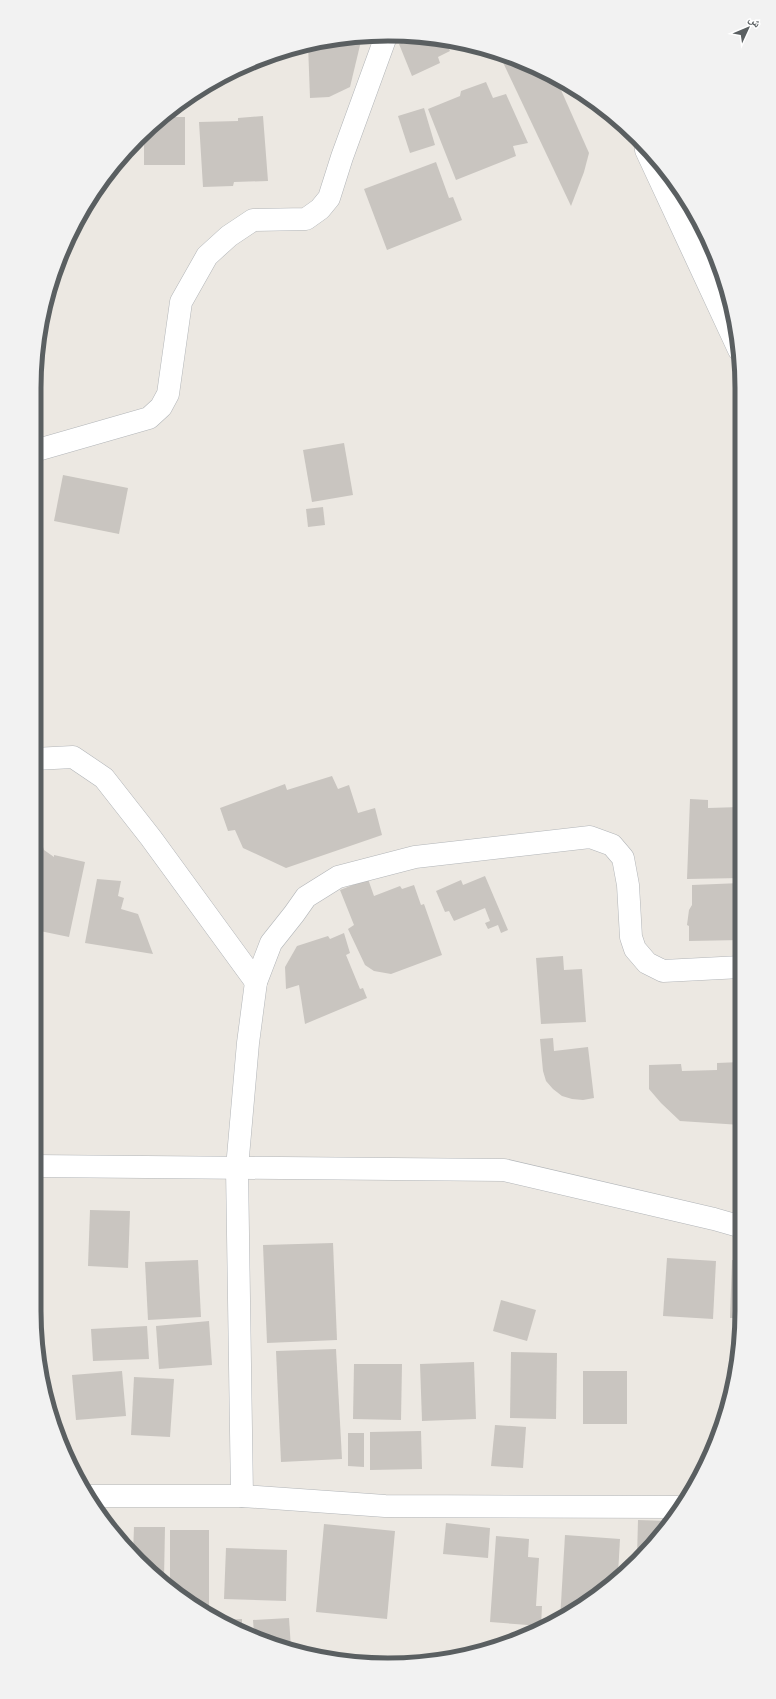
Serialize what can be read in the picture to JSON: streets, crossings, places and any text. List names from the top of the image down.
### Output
{
  "north": "top right"
}
